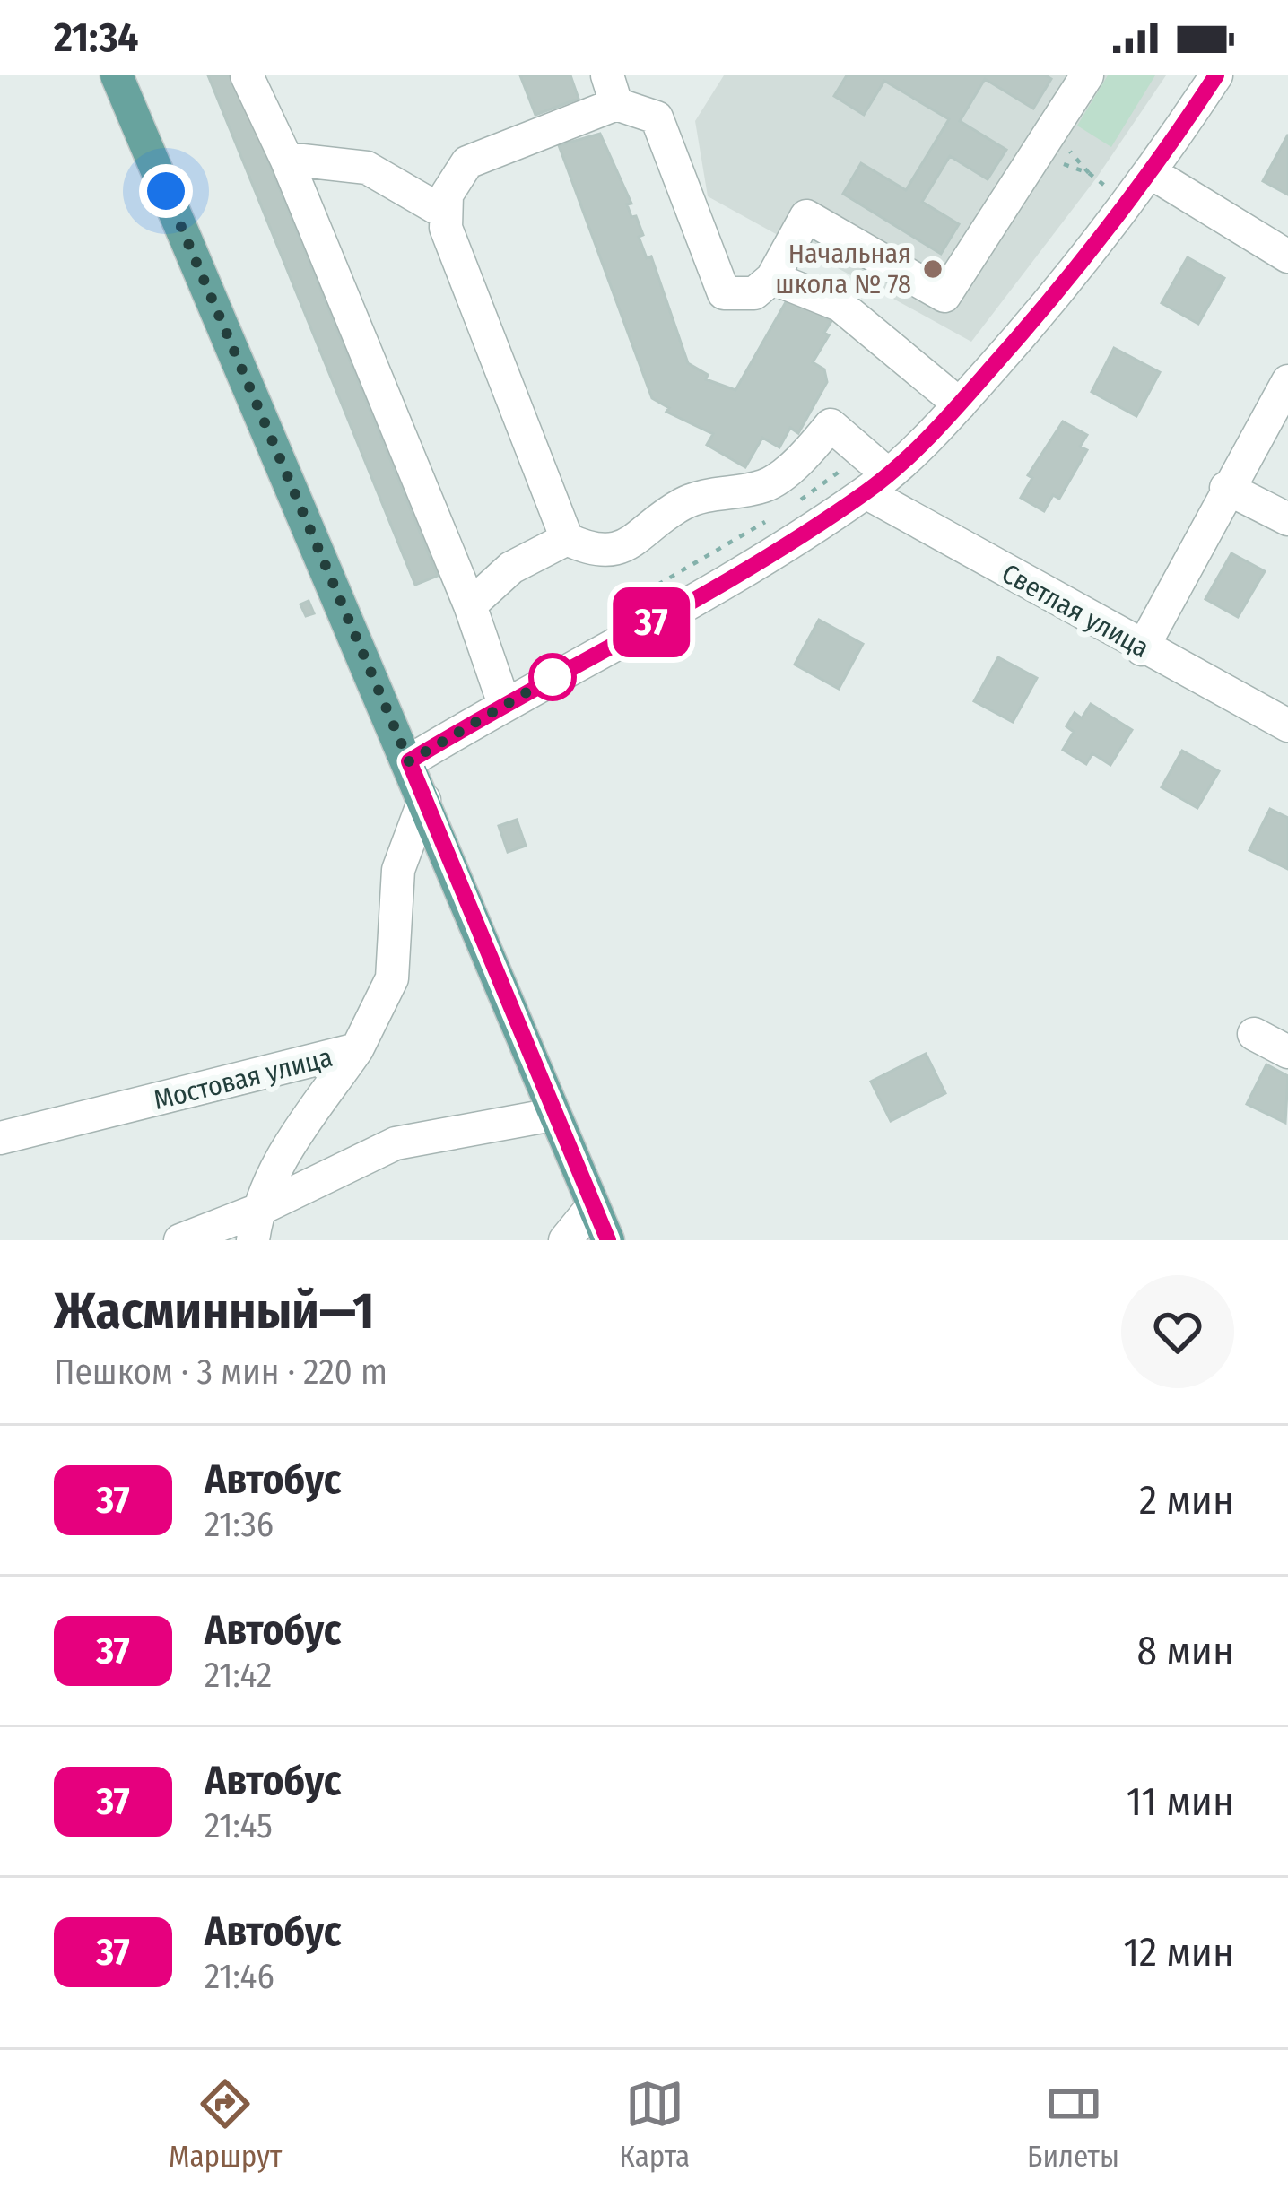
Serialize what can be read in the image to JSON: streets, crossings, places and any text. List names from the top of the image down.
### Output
{
  "streets": {
    "street": ["Светлая улица", "Мостовая улица"]
  },
  "places": ["Начальная школа № 78"],
  "lines": ["bus line 37"],
  "page": {
    "status": "21:34",
    "on_map": "37",
    "heading": ["Жасминный—1", "Пешком · 3 мин · 220 m"],
    "list": [
      {
        "mark": "37",
        "name": "Автобус",
        "note": "21:36",
        "value": "2 мин"
      },
      {
        "mark": "37",
        "name": "Автобус",
        "note": "21:42",
        "value": "8 мин"
      },
      {
        "mark": "37",
        "name": "Автобус",
        "note": "21:45",
        "value": "11 мин"
      },
      {
        "mark": "37",
        "name": "Автобус",
        "note": "21:46",
        "value": "12 мин"
      }
    ],
    "tabs": ["Маршрут", "Карта", "Билеты"]
  }
}
